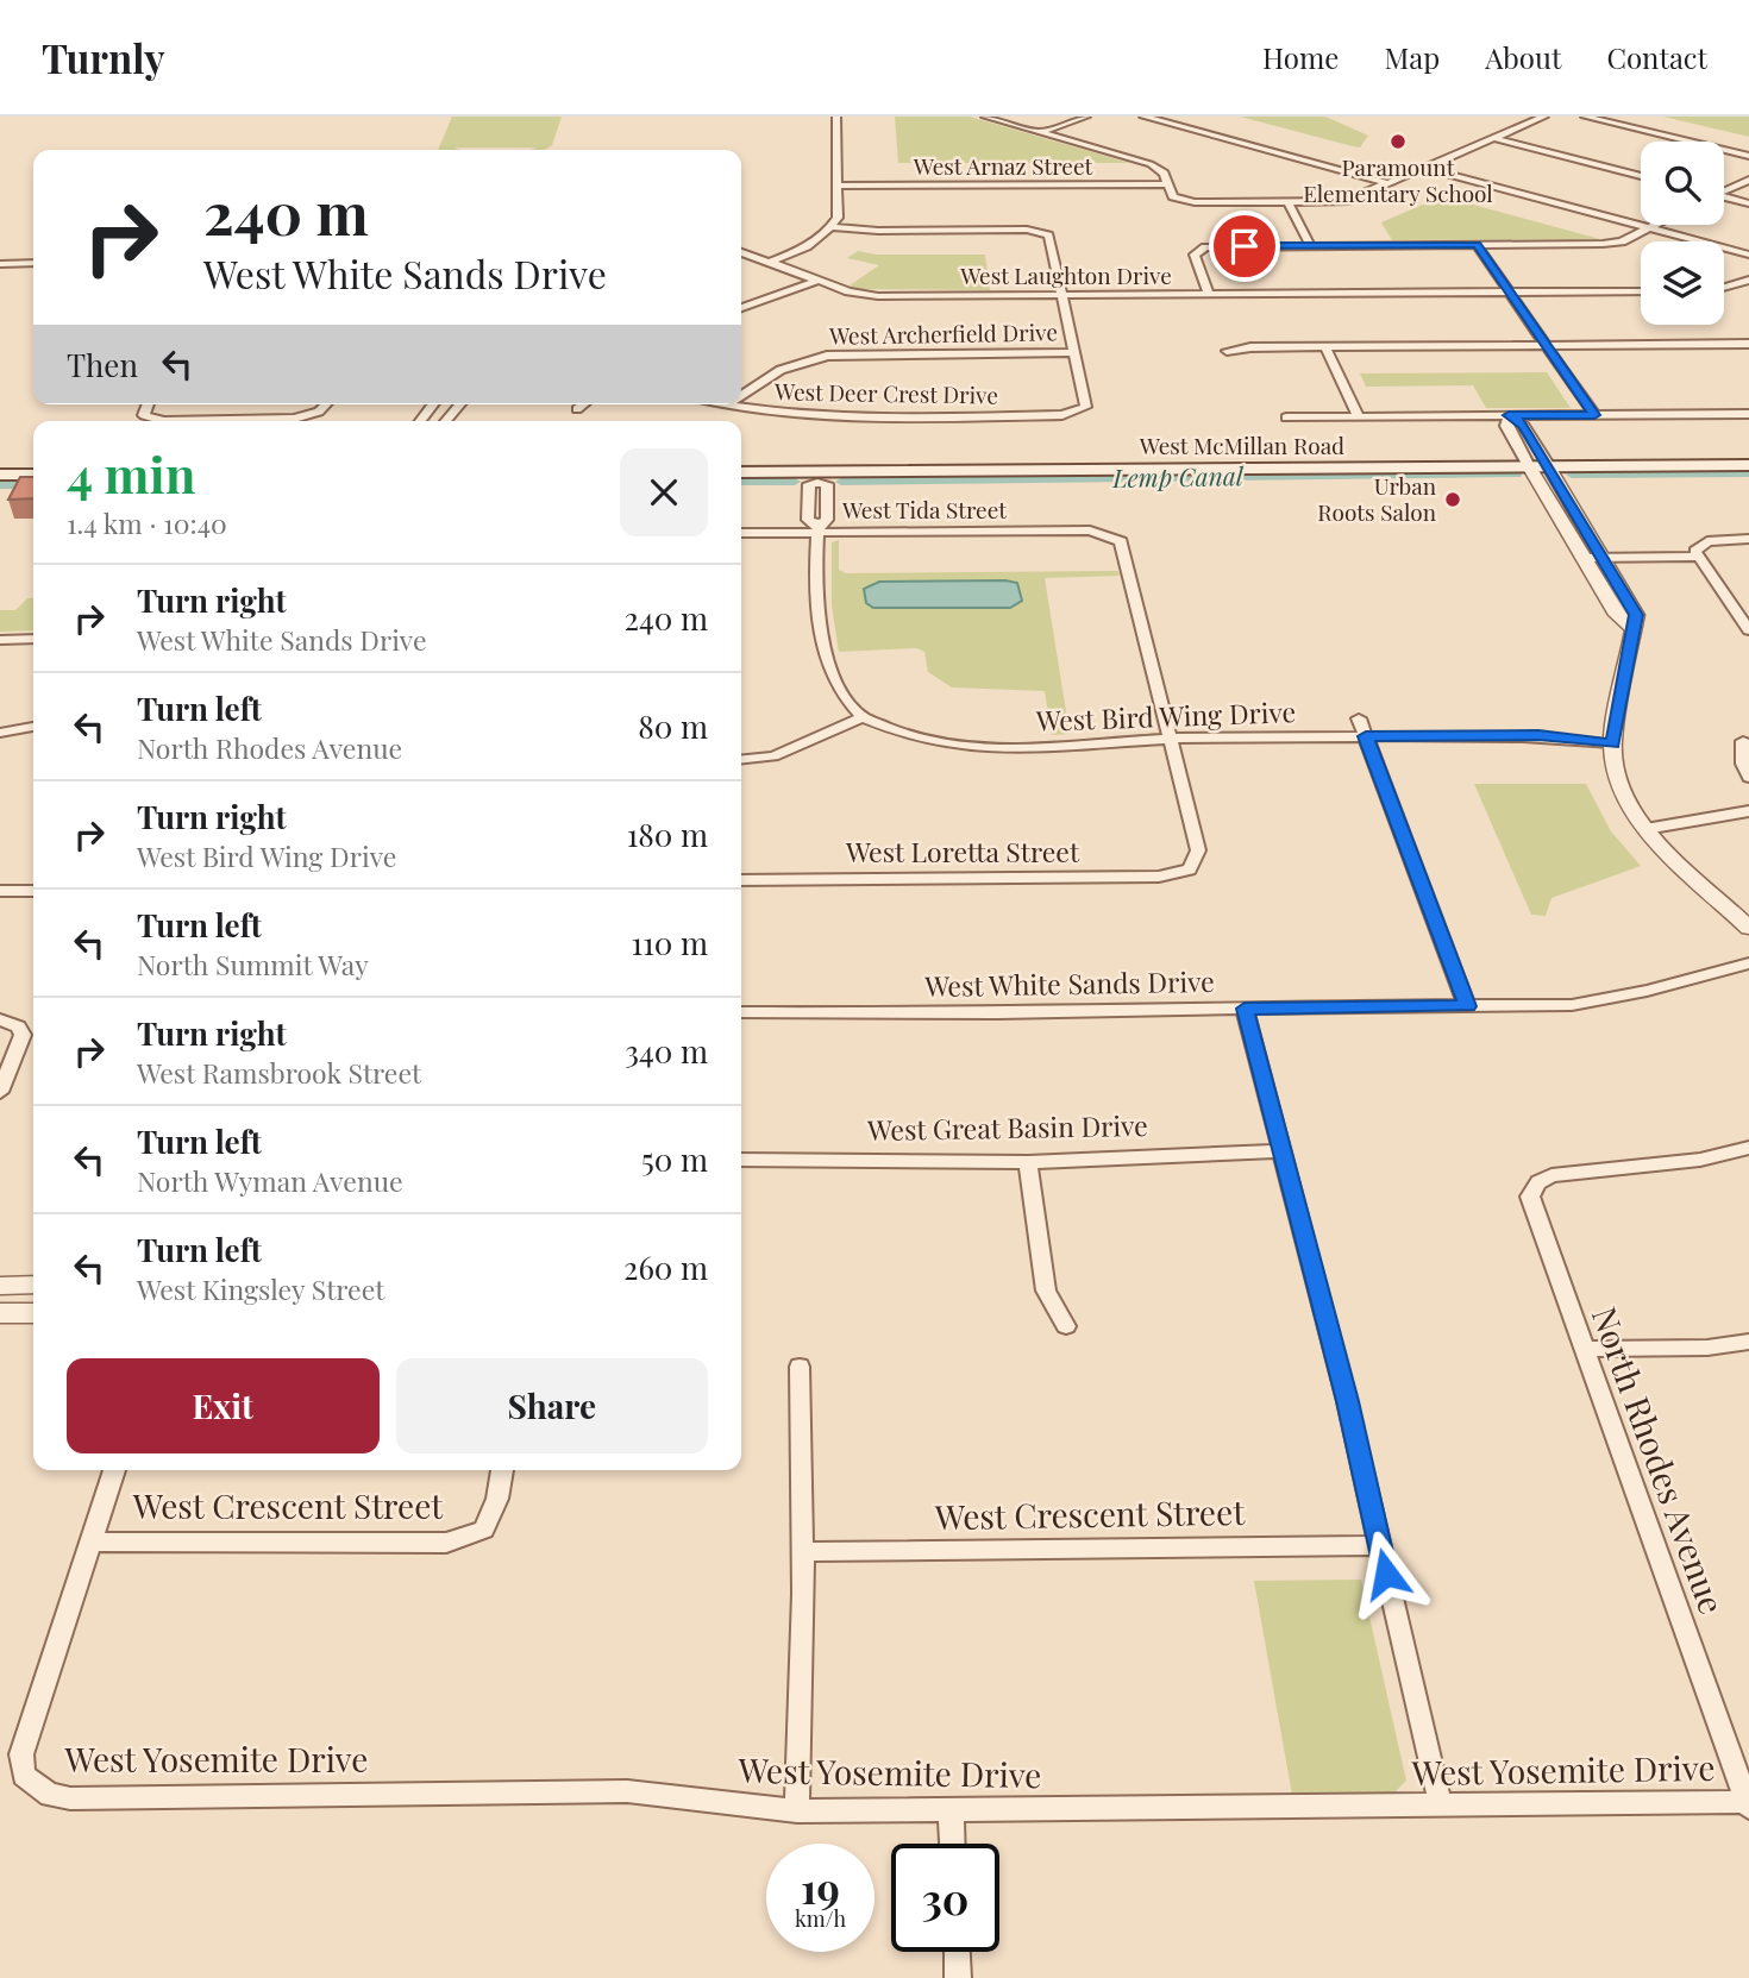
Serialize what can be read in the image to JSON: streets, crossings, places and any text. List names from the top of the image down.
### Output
{
  "streets": {
    "main road": ["West McMillan Road"],
    "street": [
      "West Arnaz Street",
      "West Laughton Drive",
      "West Archerfield Drive",
      "West Deer Crest Drive",
      "West Tida Street",
      "West Bird Wing Drive",
      "West Loretta Street",
      "West White Sands Drive",
      "West Great Basin Drive",
      "North Rhodes Avenue",
      "West Crescent Street",
      "West Yosemite Drive"
    ]
  },
  "crossings": [
    ["West Archerfield Drive", "West Deer Crest Drive"],
    ["West Tida Street", "West Bird Wing Drive"],
    ["West Tida Street", "West Loretta Street"],
    ["West Bird Wing Drive", "West Loretta Street"],
    ["North Rhodes Avenue", "West Yosemite Drive"],
    ["West Crescent Street", "West Yosemite Drive"]
  ],
  "water": ["Lemp Canal"],
  "places": ["Paramount Elementary School", "Urban Roots Salon"],
  "page": {
    "header": "Turnly",
    "nav": [
      "Home",
      "Map",
      "About",
      "Contact"
    ],
    "turn": ["240 m", "West White Sands Drive"],
    "then": "Then",
    "heading": ["4 min", "1.4 km · 10:40"],
    "list": [
      {
        "name": "Turn right",
        "note": "West White Sands Drive",
        "value": "240 m"
      },
      {
        "name": "Turn left",
        "note": "North Rhodes Avenue",
        "value": "80 m"
      },
      {
        "name": "Turn right",
        "note": "West Bird Wing Drive",
        "value": "180 m"
      },
      {
        "name": "Turn left",
        "note": "North Summit Way",
        "value": "110 m"
      },
      {
        "name": "Turn right",
        "note": "West Ramsbrook Street",
        "value": "340 m"
      },
      {
        "name": "Turn left",
        "note": "North Wyman Avenue",
        "value": "50 m"
      },
      {
        "name": "Turn left",
        "note": "West Kingsley Street",
        "value": "260 m"
      }
    ],
    "buttons": ["Exit", "Share"],
    "speed": "19 km/h",
    "limit": "30"
  }
}
